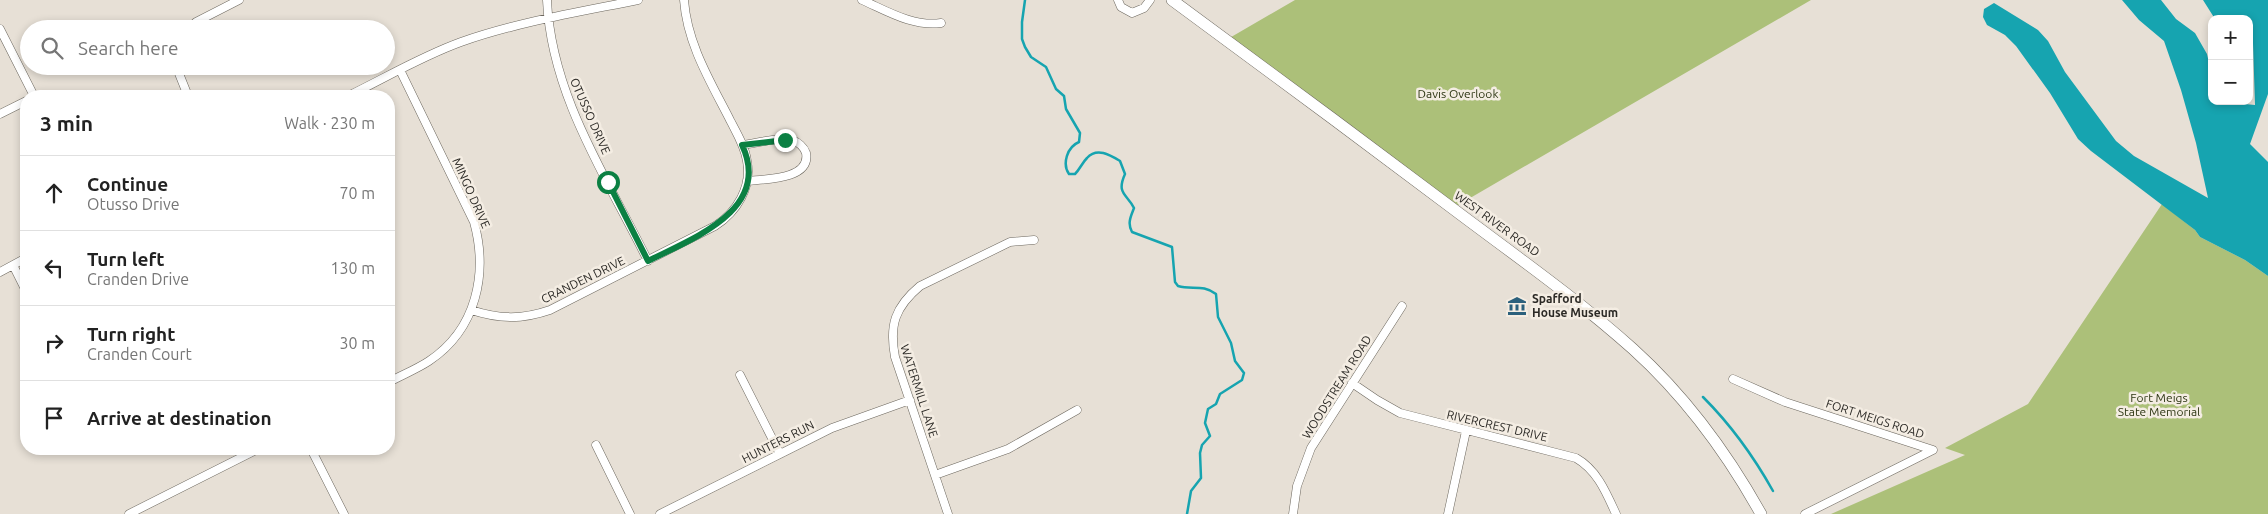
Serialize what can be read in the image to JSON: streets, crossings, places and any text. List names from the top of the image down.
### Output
{
  "streets": {
    "main road": ["WEST RIVER ROAD"],
    "street": [
      "OTUSSO DRIVE",
      "MINGO DRIVE",
      "CRANDEN DRIVE",
      "WOODSTREAM ROAD",
      "WATERMILL LANE",
      "FORT MEIGS ROAD",
      "RIVERCREST DRIVE",
      "HUNTERS RUN"
    ]
  },
  "crossings": [
    ["OTUSSO DRIVE", "CRANDEN DRIVE"],
    ["MINGO DRIVE", "CRANDEN DRIVE"],
    ["WOODSTREAM ROAD", "RIVERCREST DRIVE"],
    ["WATERMILL LANE", "HUNTERS RUN"]
  ],
  "parks": ["Davis Overlook", "Fort Meigs State Memorial"],
  "places": {
    "museum": ["Spafford House Museum"]
  },
  "page": {
    "map_buttons": ["+", "−"],
    "search": "Search here",
    "heading": ["3 min", "Walk · 230 m"],
    "list": [
      ["Continue", "Otusso Drive", "70 m"],
      ["Turn left", "Cranden Drive", "130 m"],
      ["Turn right", "Cranden Court", "30 m"],
      "Arrive at destination"
    ]
  }
}
